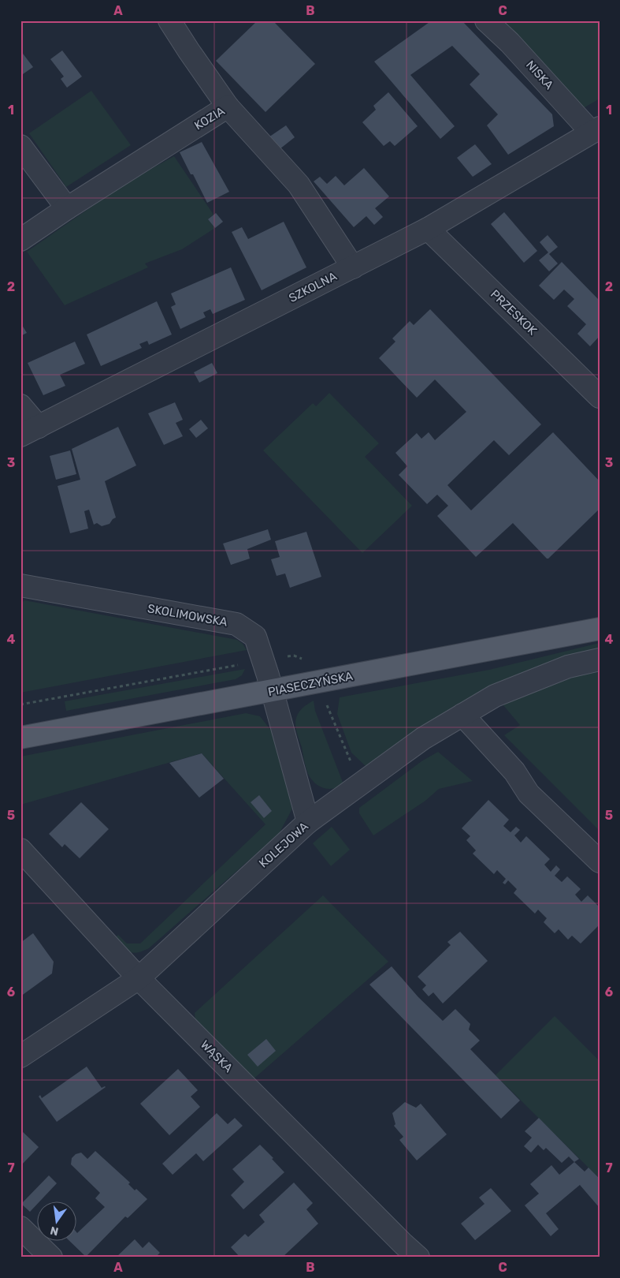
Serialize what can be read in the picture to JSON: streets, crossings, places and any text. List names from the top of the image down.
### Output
{
  "streets": {
    "main road": ["PIASECZYŃSKA"],
    "street": [
      "NISKA",
      "KOZIA",
      "SZKOLNA",
      "PRZESKOK",
      "SKOLIMOWSKA",
      "KOLEJOWA",
      "WĄSKA"
    ]
  },
  "crossings": [
    ["NISKA", "SZKOLNA"],
    ["KOZIA", "SZKOLNA"],
    ["SZKOLNA", "PRZESKOK"],
    ["SKOLIMOWSKA", "PIASECZYŃSKA"],
    ["SKOLIMOWSKA", "KOLEJOWA"],
    ["KOLEJOWA", "WĄSKA"]
  ],
  "north": "bottom",
  "grid": {
    "columns": ["A", "B", "C"],
    "rows": [
      "1",
      "2",
      "3",
      "4",
      "5",
      "6",
      "7"
    ]
  }
}
